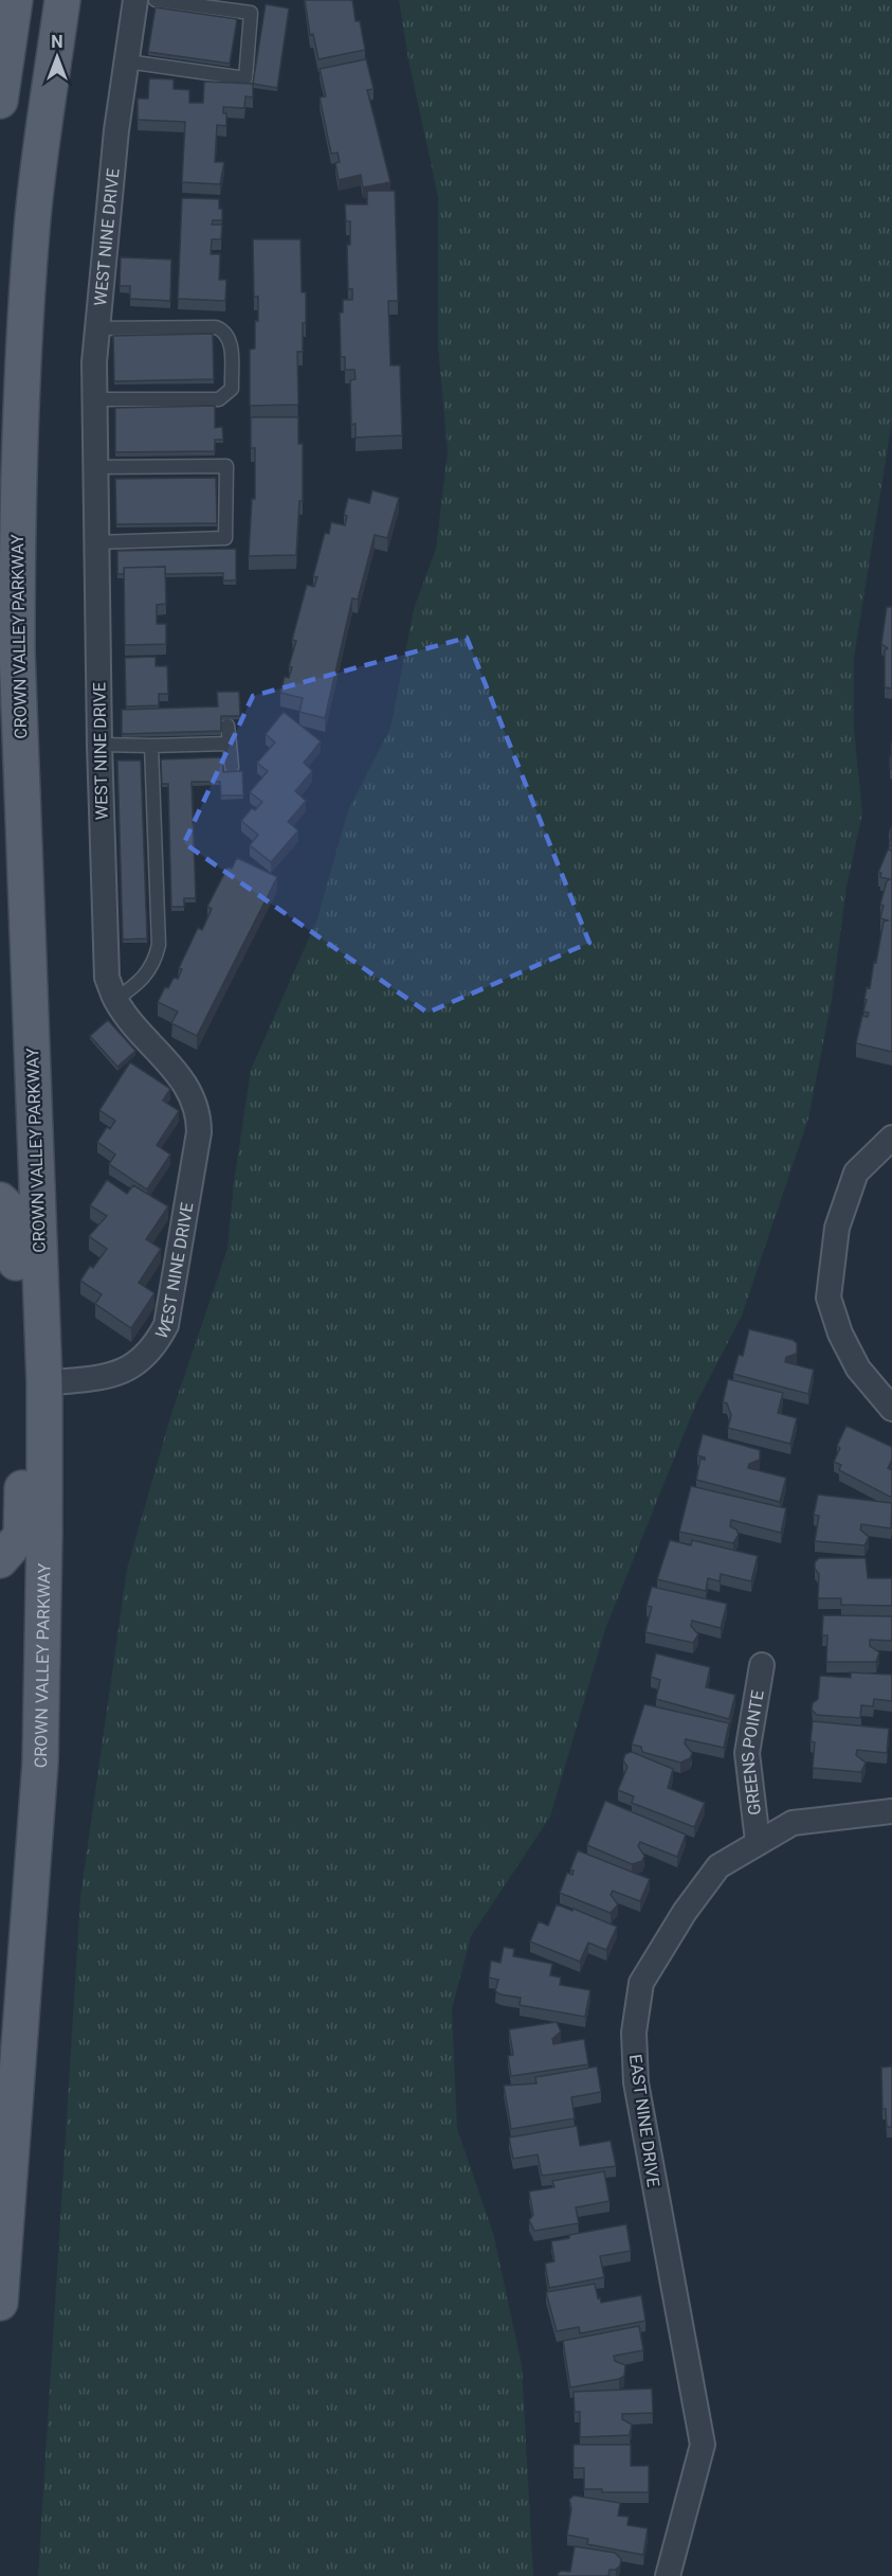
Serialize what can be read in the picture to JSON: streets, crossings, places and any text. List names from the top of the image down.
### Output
{
  "streets": {
    "main road": ["CROWN VALLEY PARKWAY"],
    "street": ["WEST NINE DRIVE", "GREENS POINTE", "EAST NINE DRIVE"]
  },
  "crossings": [
    ["WEST NINE DRIVE", "CROWN VALLEY PARKWAY"],
    ["GREENS POINTE", "EAST NINE DRIVE"]
  ],
  "north": "top"
}
